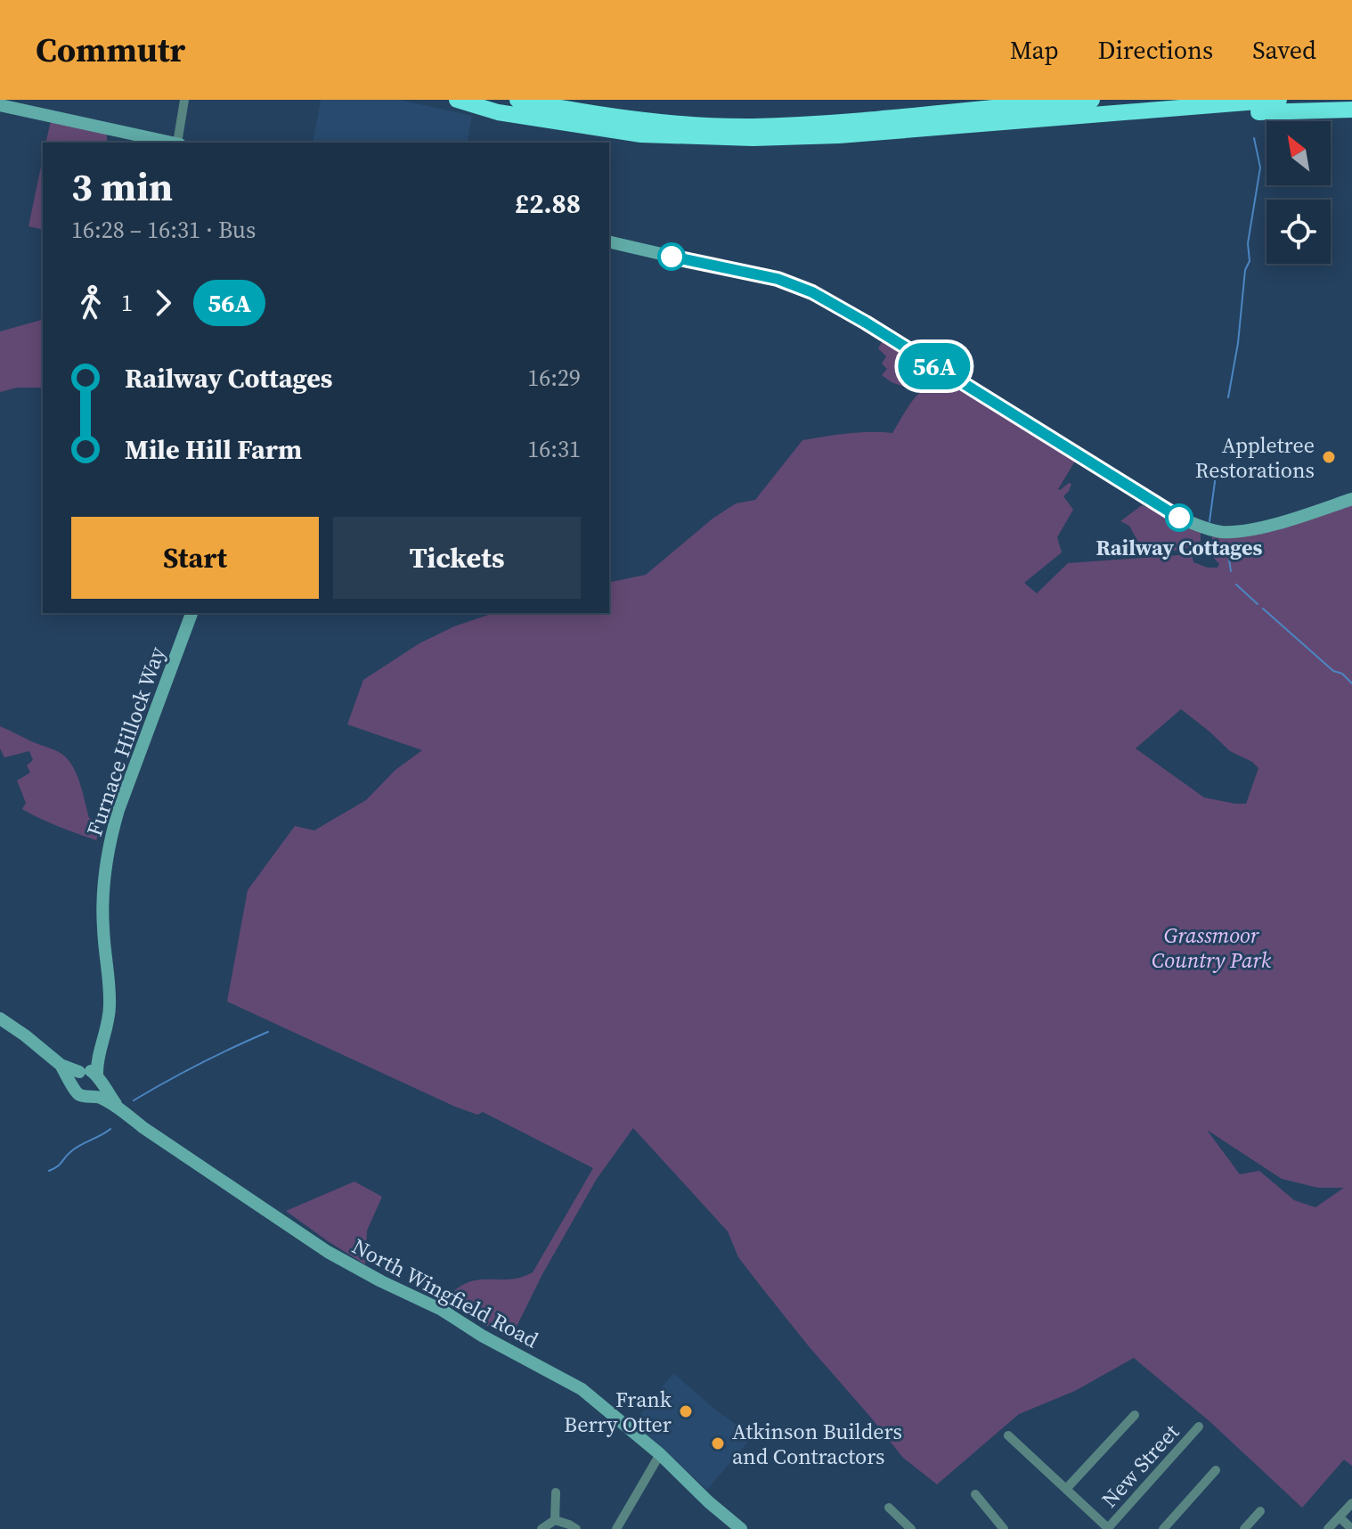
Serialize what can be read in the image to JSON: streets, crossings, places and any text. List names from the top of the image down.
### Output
{
  "streets": {
    "main road": ["Furnace Hillock Way", "North Wingfield Road"],
    "street": ["New Street"]
  },
  "crossings": [
    ["Furnace Hillock Way", "North Wingfield Road"]
  ],
  "parks": ["Grassmoor Country Park"],
  "places": [
    "Appletree Restorations",
    "Railway Cottages",
    "Frank Berry Otter",
    "Atkinson Builders and Contractors"
  ],
  "lines": ["bus line 56A"],
  "north": "top left",
  "page": {
    "header": "Commutr",
    "nav": ["Map", "Directions", "Saved"],
    "on_map": "56A",
    "heading": ["3 min", "16:28 – 16:31 · Bus", "£2.88"],
    "legs": ["1", "56A"],
    "list": [
      {
        "name": "Railway Cottages",
        "value": "16:29"
      },
      {
        "name": "Mile Hill Farm",
        "value": "16:31"
      }
    ],
    "buttons": ["Start", "Tickets"]
  }
}
